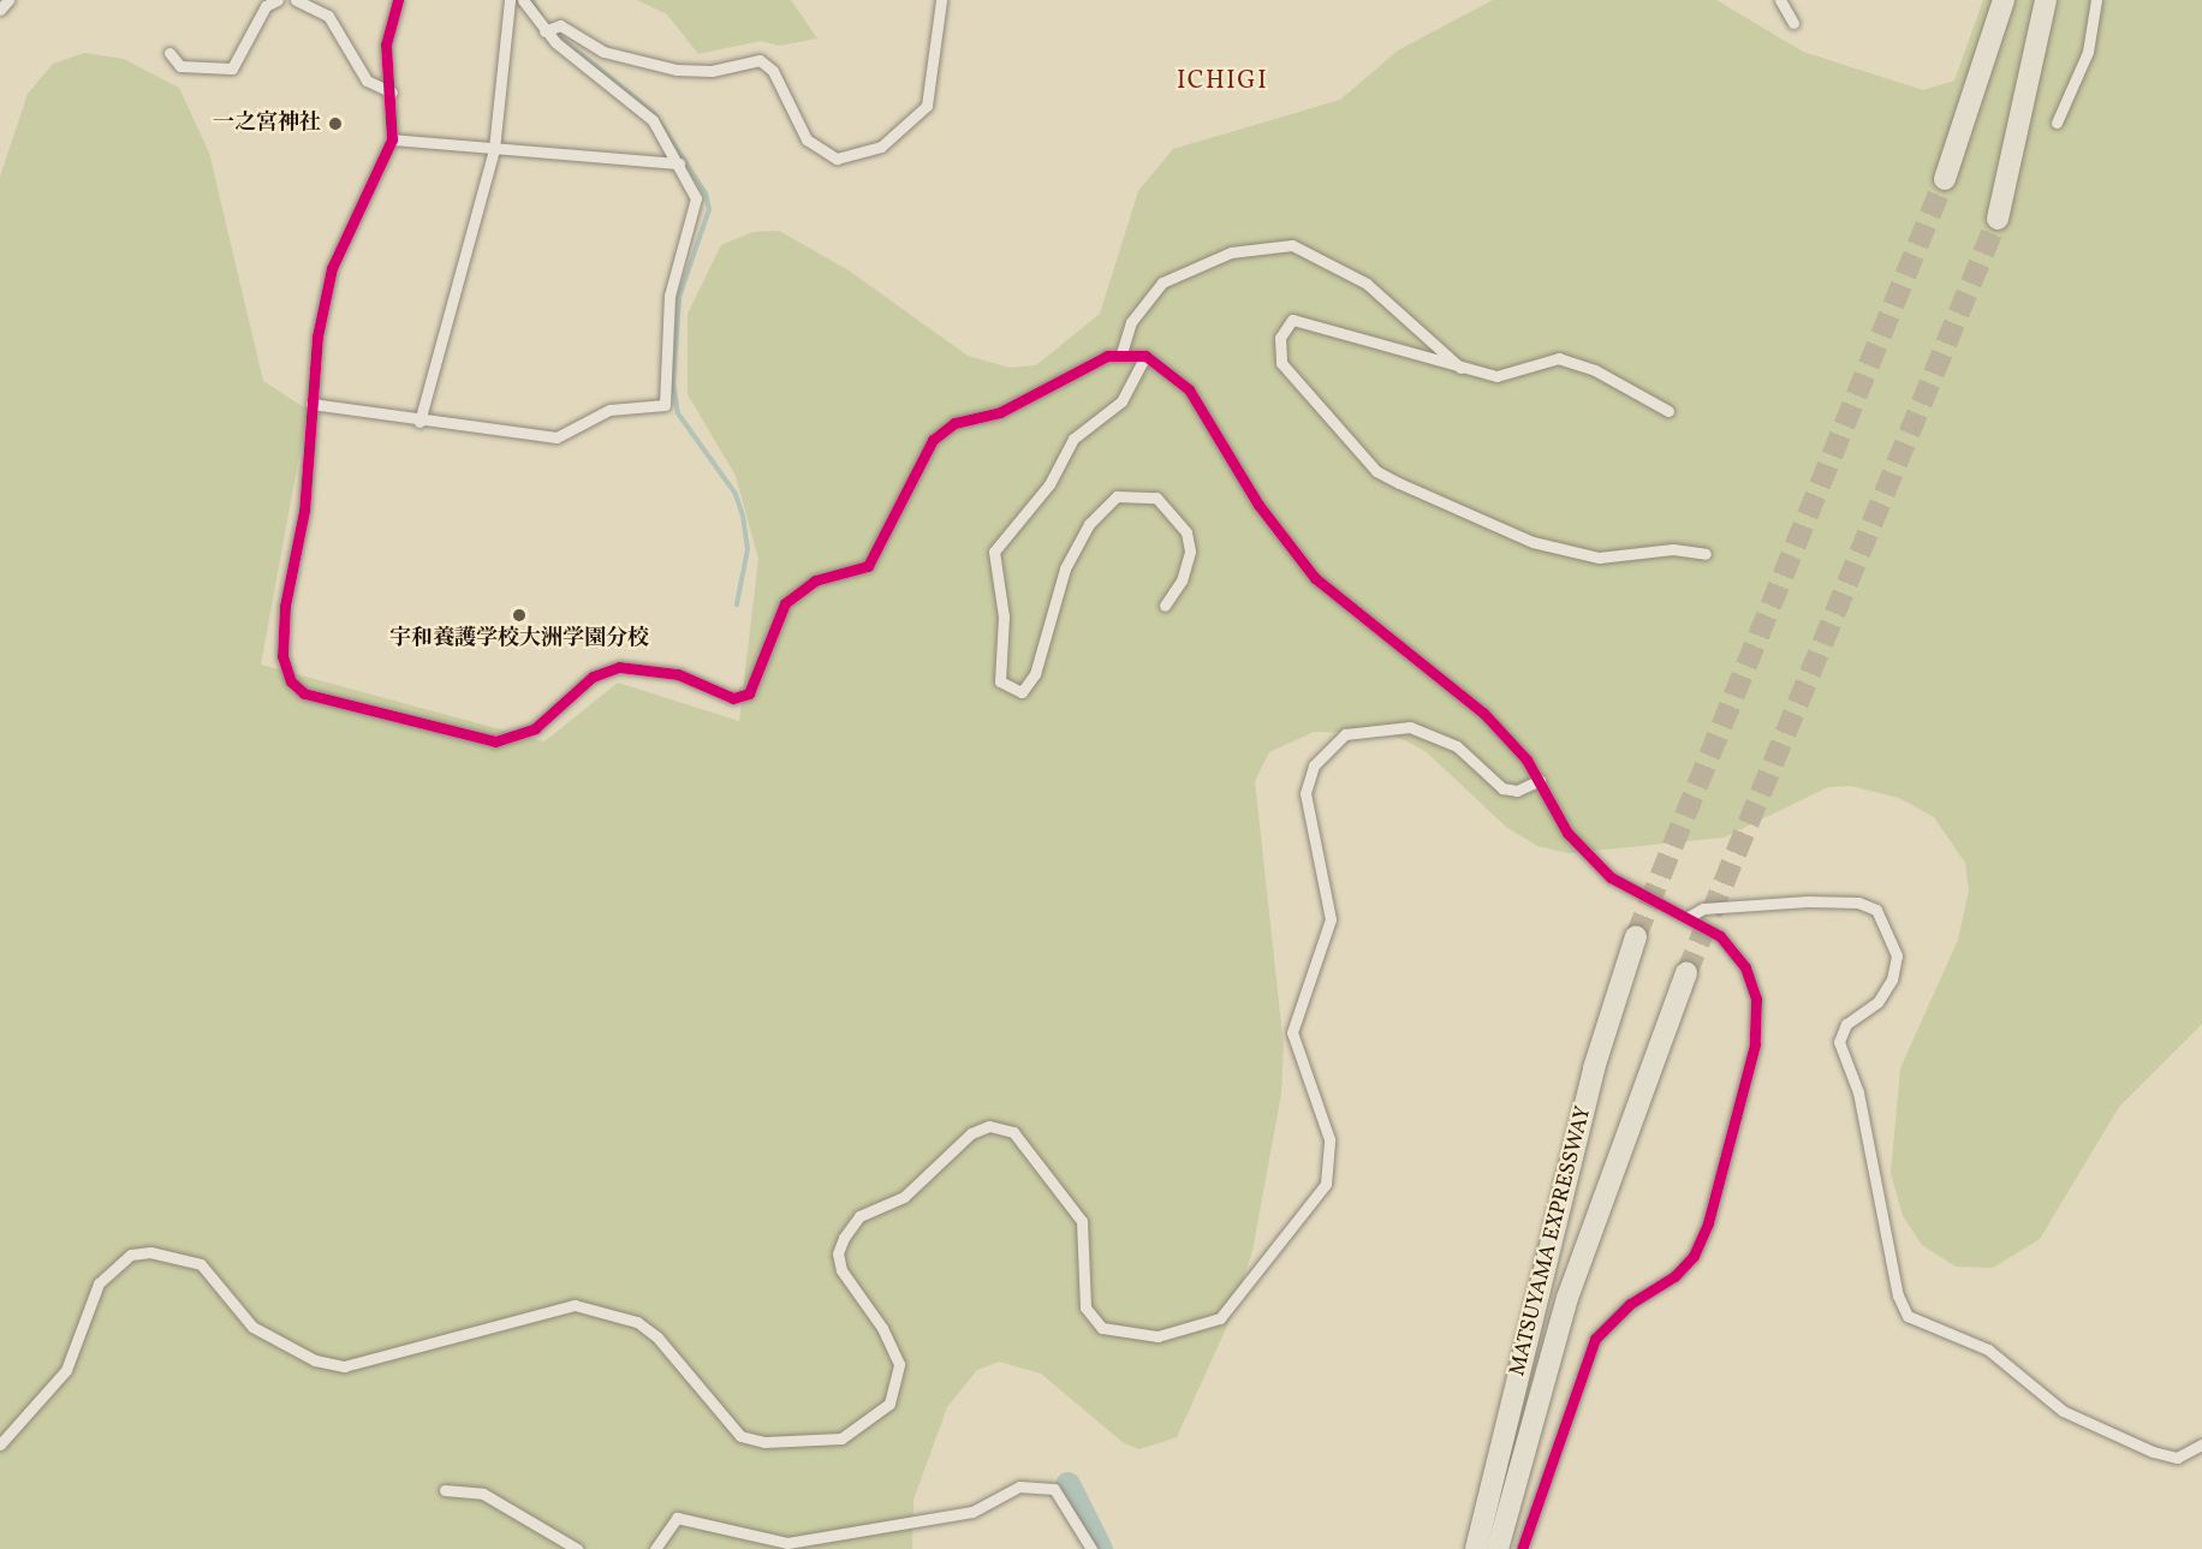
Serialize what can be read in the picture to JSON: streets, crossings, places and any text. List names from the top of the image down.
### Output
{
  "streets": {
    "highway": ["MATSUYAMA EXPRESSWAY"]
  },
  "districts": ["ICHIGI"],
  "places": ["一之宮神社", "宇和養護学校大洲学園分校"]
}
